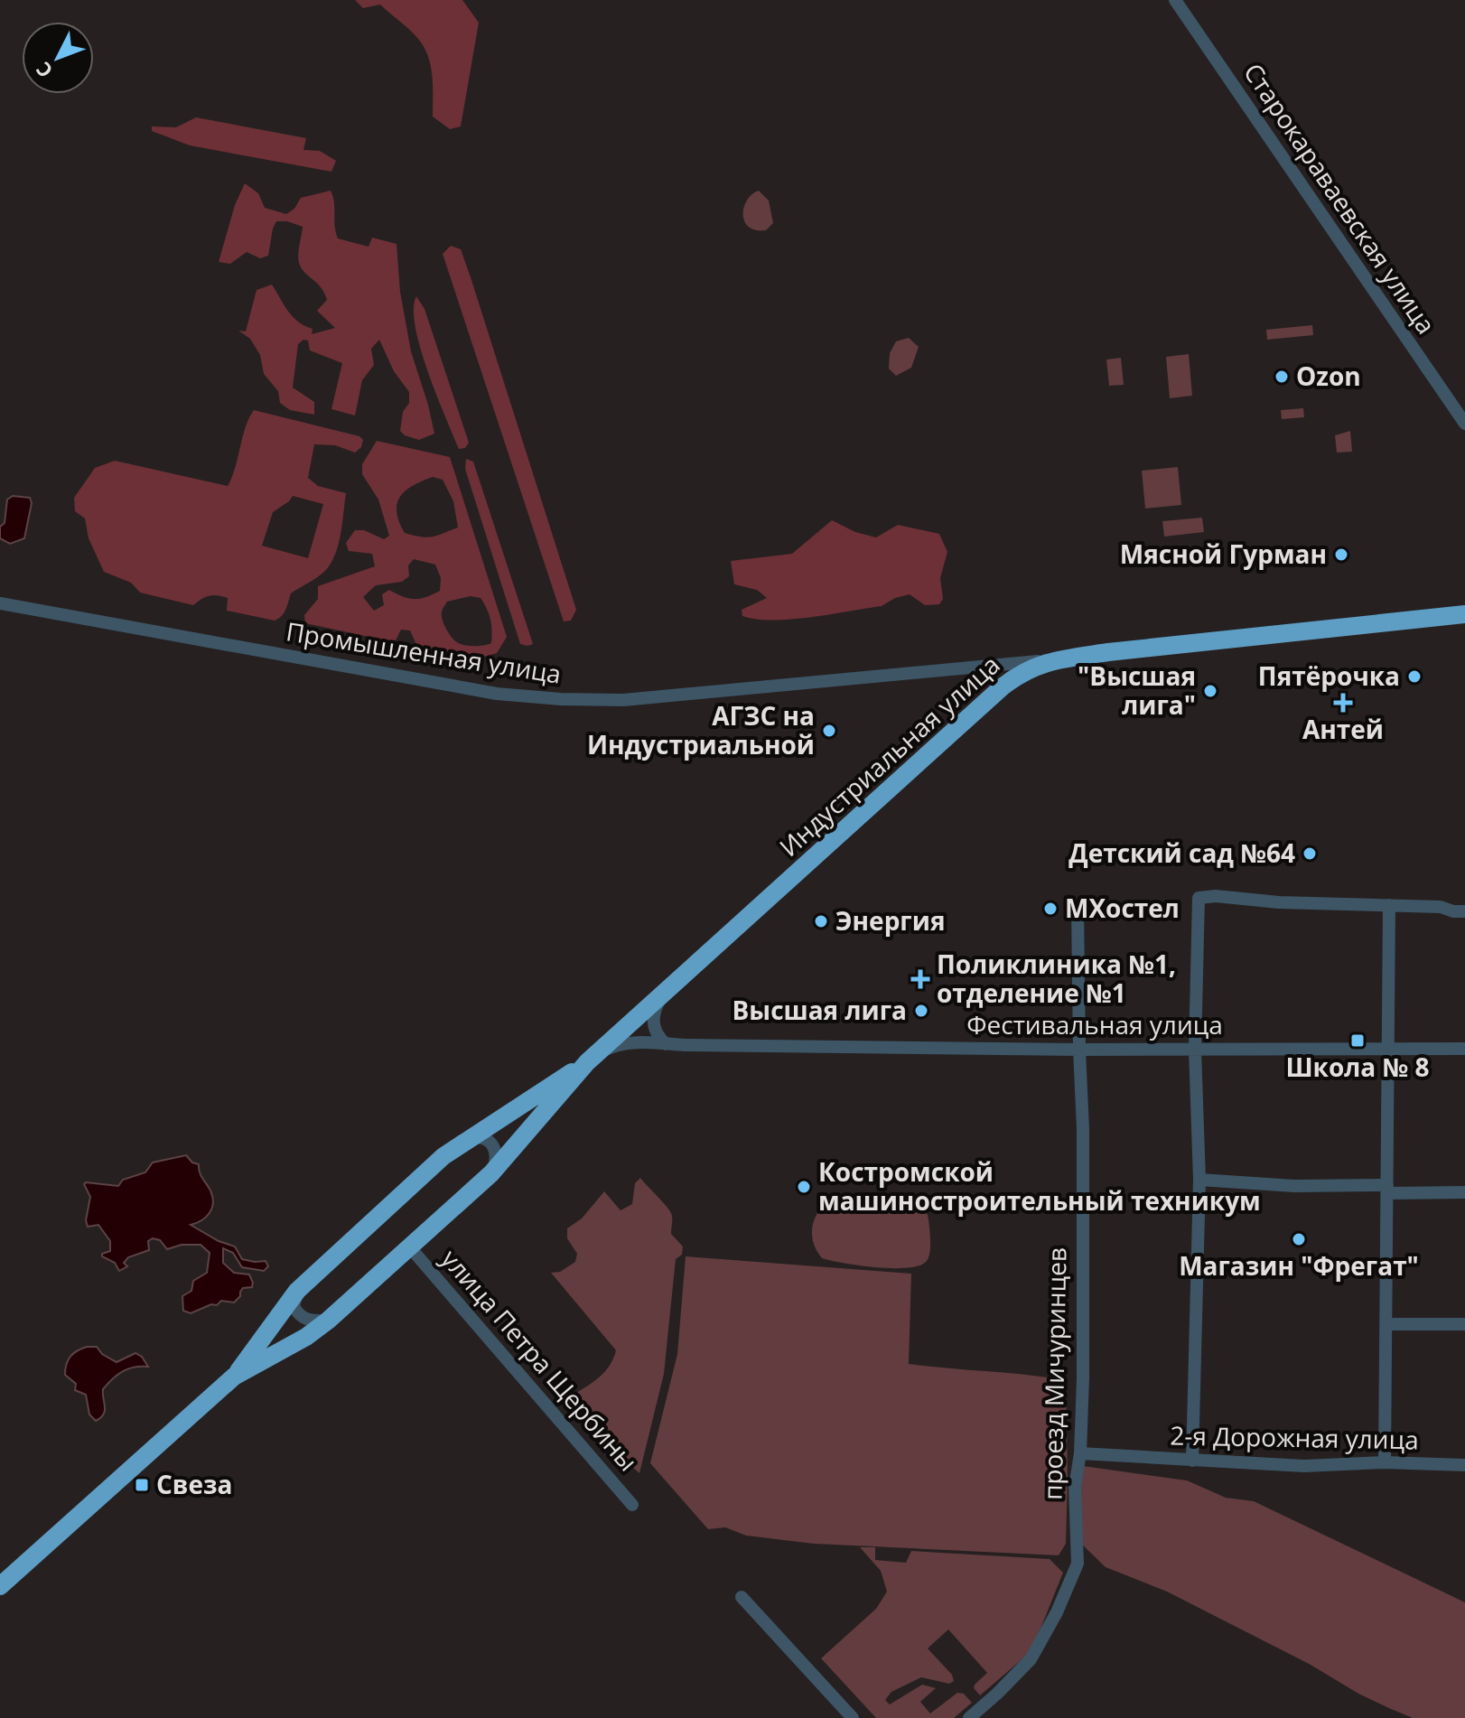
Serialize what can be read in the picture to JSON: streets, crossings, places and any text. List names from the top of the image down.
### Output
{
  "streets": {
    "highway": ["Индустриальная улица"],
    "street": [
      "Старокараваевская улица",
      "Промышленная улица",
      "Фестивальная улица",
      "улица Петра Щербины",
      "проезд Мичуринцев",
      "2-я Дорожная улица"
    ]
  },
  "crossings": [
    ["Промышленная улица", "Индустриальная улица"],
    ["Индустриальная улица", "Фестивальная улица"],
    ["Индустриальная улица", "улица Петра Щербины"],
    ["Фестивальная улица", "проезд Мичуринцев"],
    ["проезд Мичуринцев", "2-я Дорожная улица"]
  ],
  "places": {
    "other": [
      "Ozon",
      "Мясной Гурман",
      "Пятёрочка",
      "\"Высшая лига\"",
      "АГЗС на Индустриальной",
      "Детский сад №64",
      "МХостел",
      "Энергия",
      "Высшая лига",
      "Костромской машиностроительный техникум",
      "Магазин \"Фрегат\""
    ],
    "health": ["Антей", "Поликлиника №1, отделение №1"],
    "transit": ["Школа № 8", "Свеза"]
  },
  "north": "bottom left"
}
